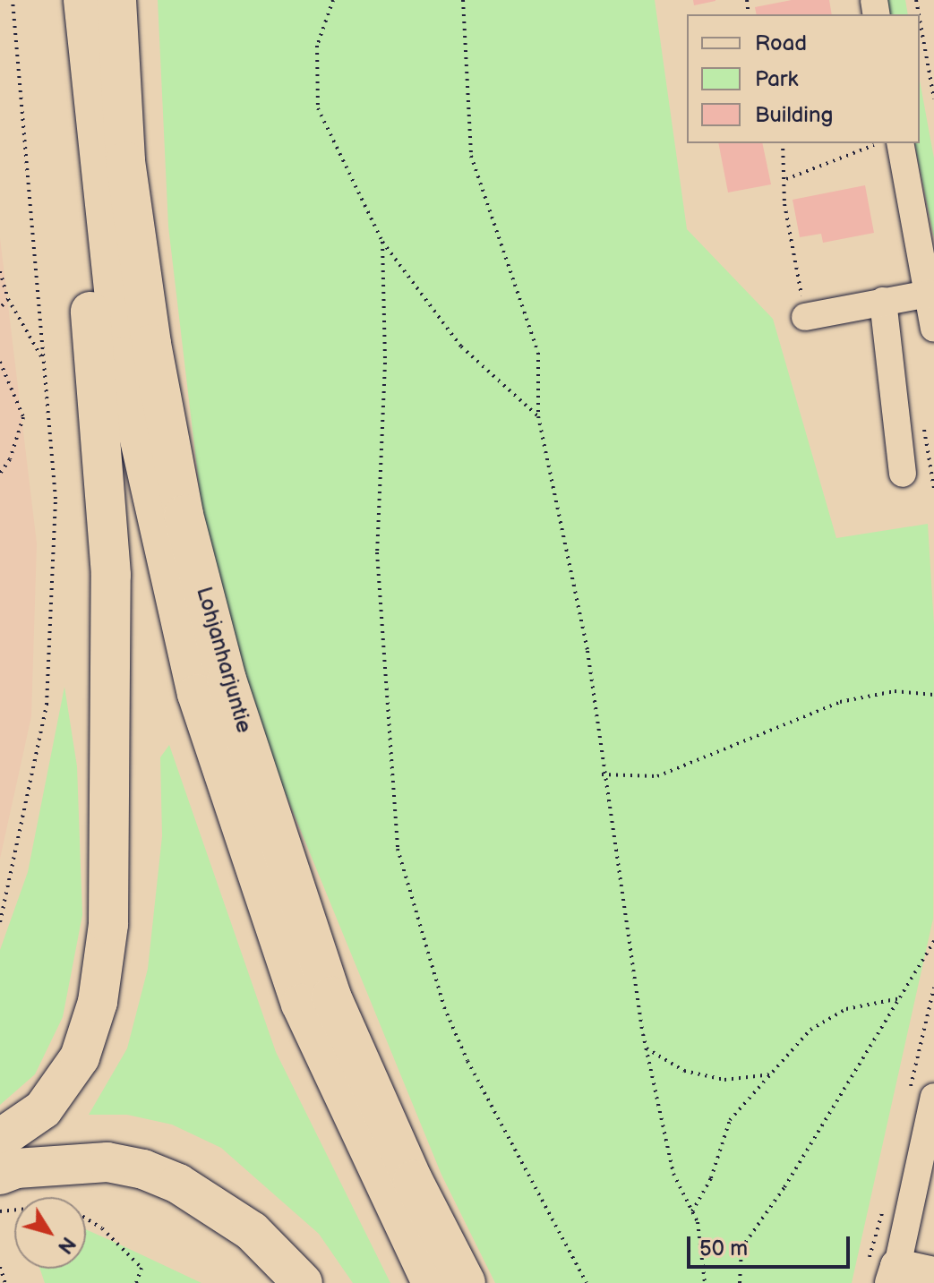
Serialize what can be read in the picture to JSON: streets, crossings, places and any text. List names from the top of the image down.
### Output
{
  "streets": {
    "highway": ["Lohjanharjuntie"]
  },
  "legend": ["Road", "Park", "Building"],
  "scale_bar": "50 m",
  "north": "bottom right"
}
